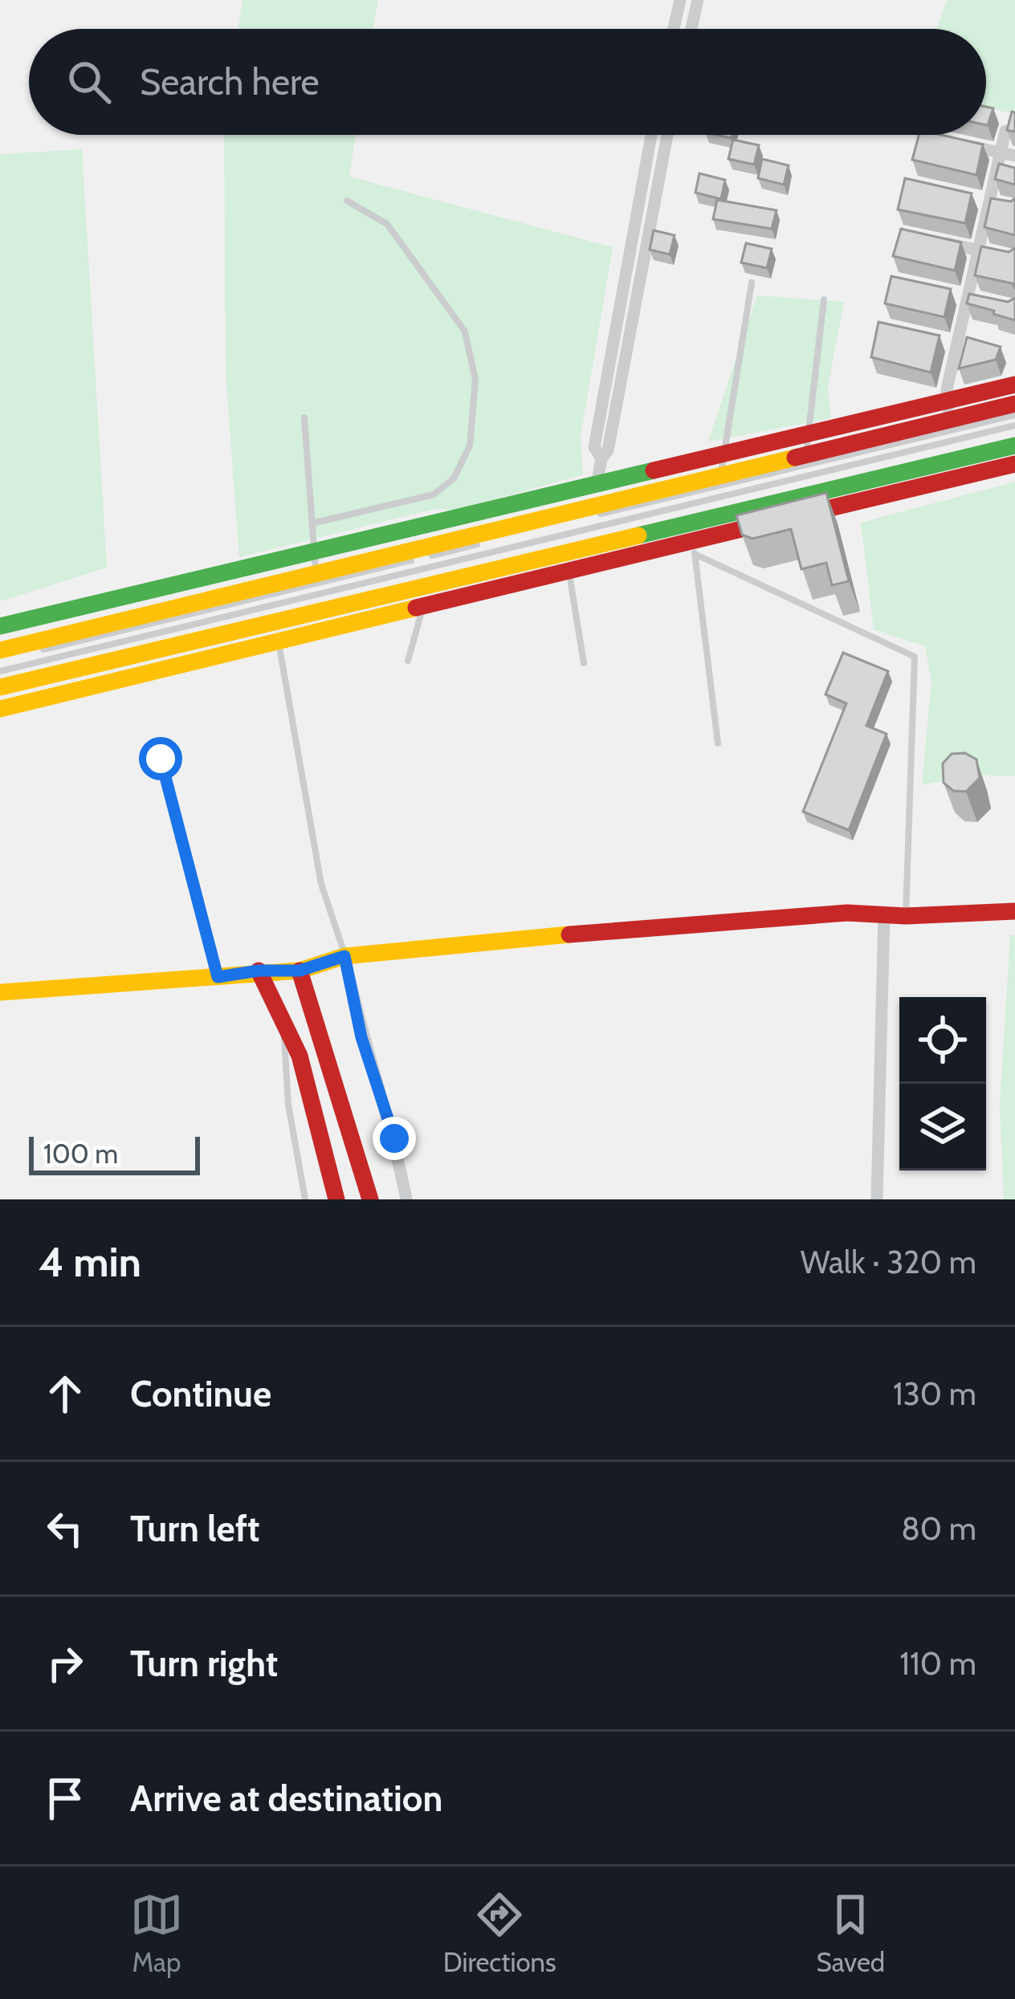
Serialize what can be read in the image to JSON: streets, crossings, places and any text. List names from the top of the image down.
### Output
{
  "scale_bar": "100 m",
  "page": {
    "search": "Search here",
    "scale": "100 m",
    "heading": ["4 min", "Walk · 320 m"],
    "list": [
      ["Continue", "130 m"],
      ["Turn left", "80 m"],
      ["Turn right", "110 m"],
      "Arrive at destination"
    ],
    "nav": ["Map", "Directions", "Saved"]
  }
}
